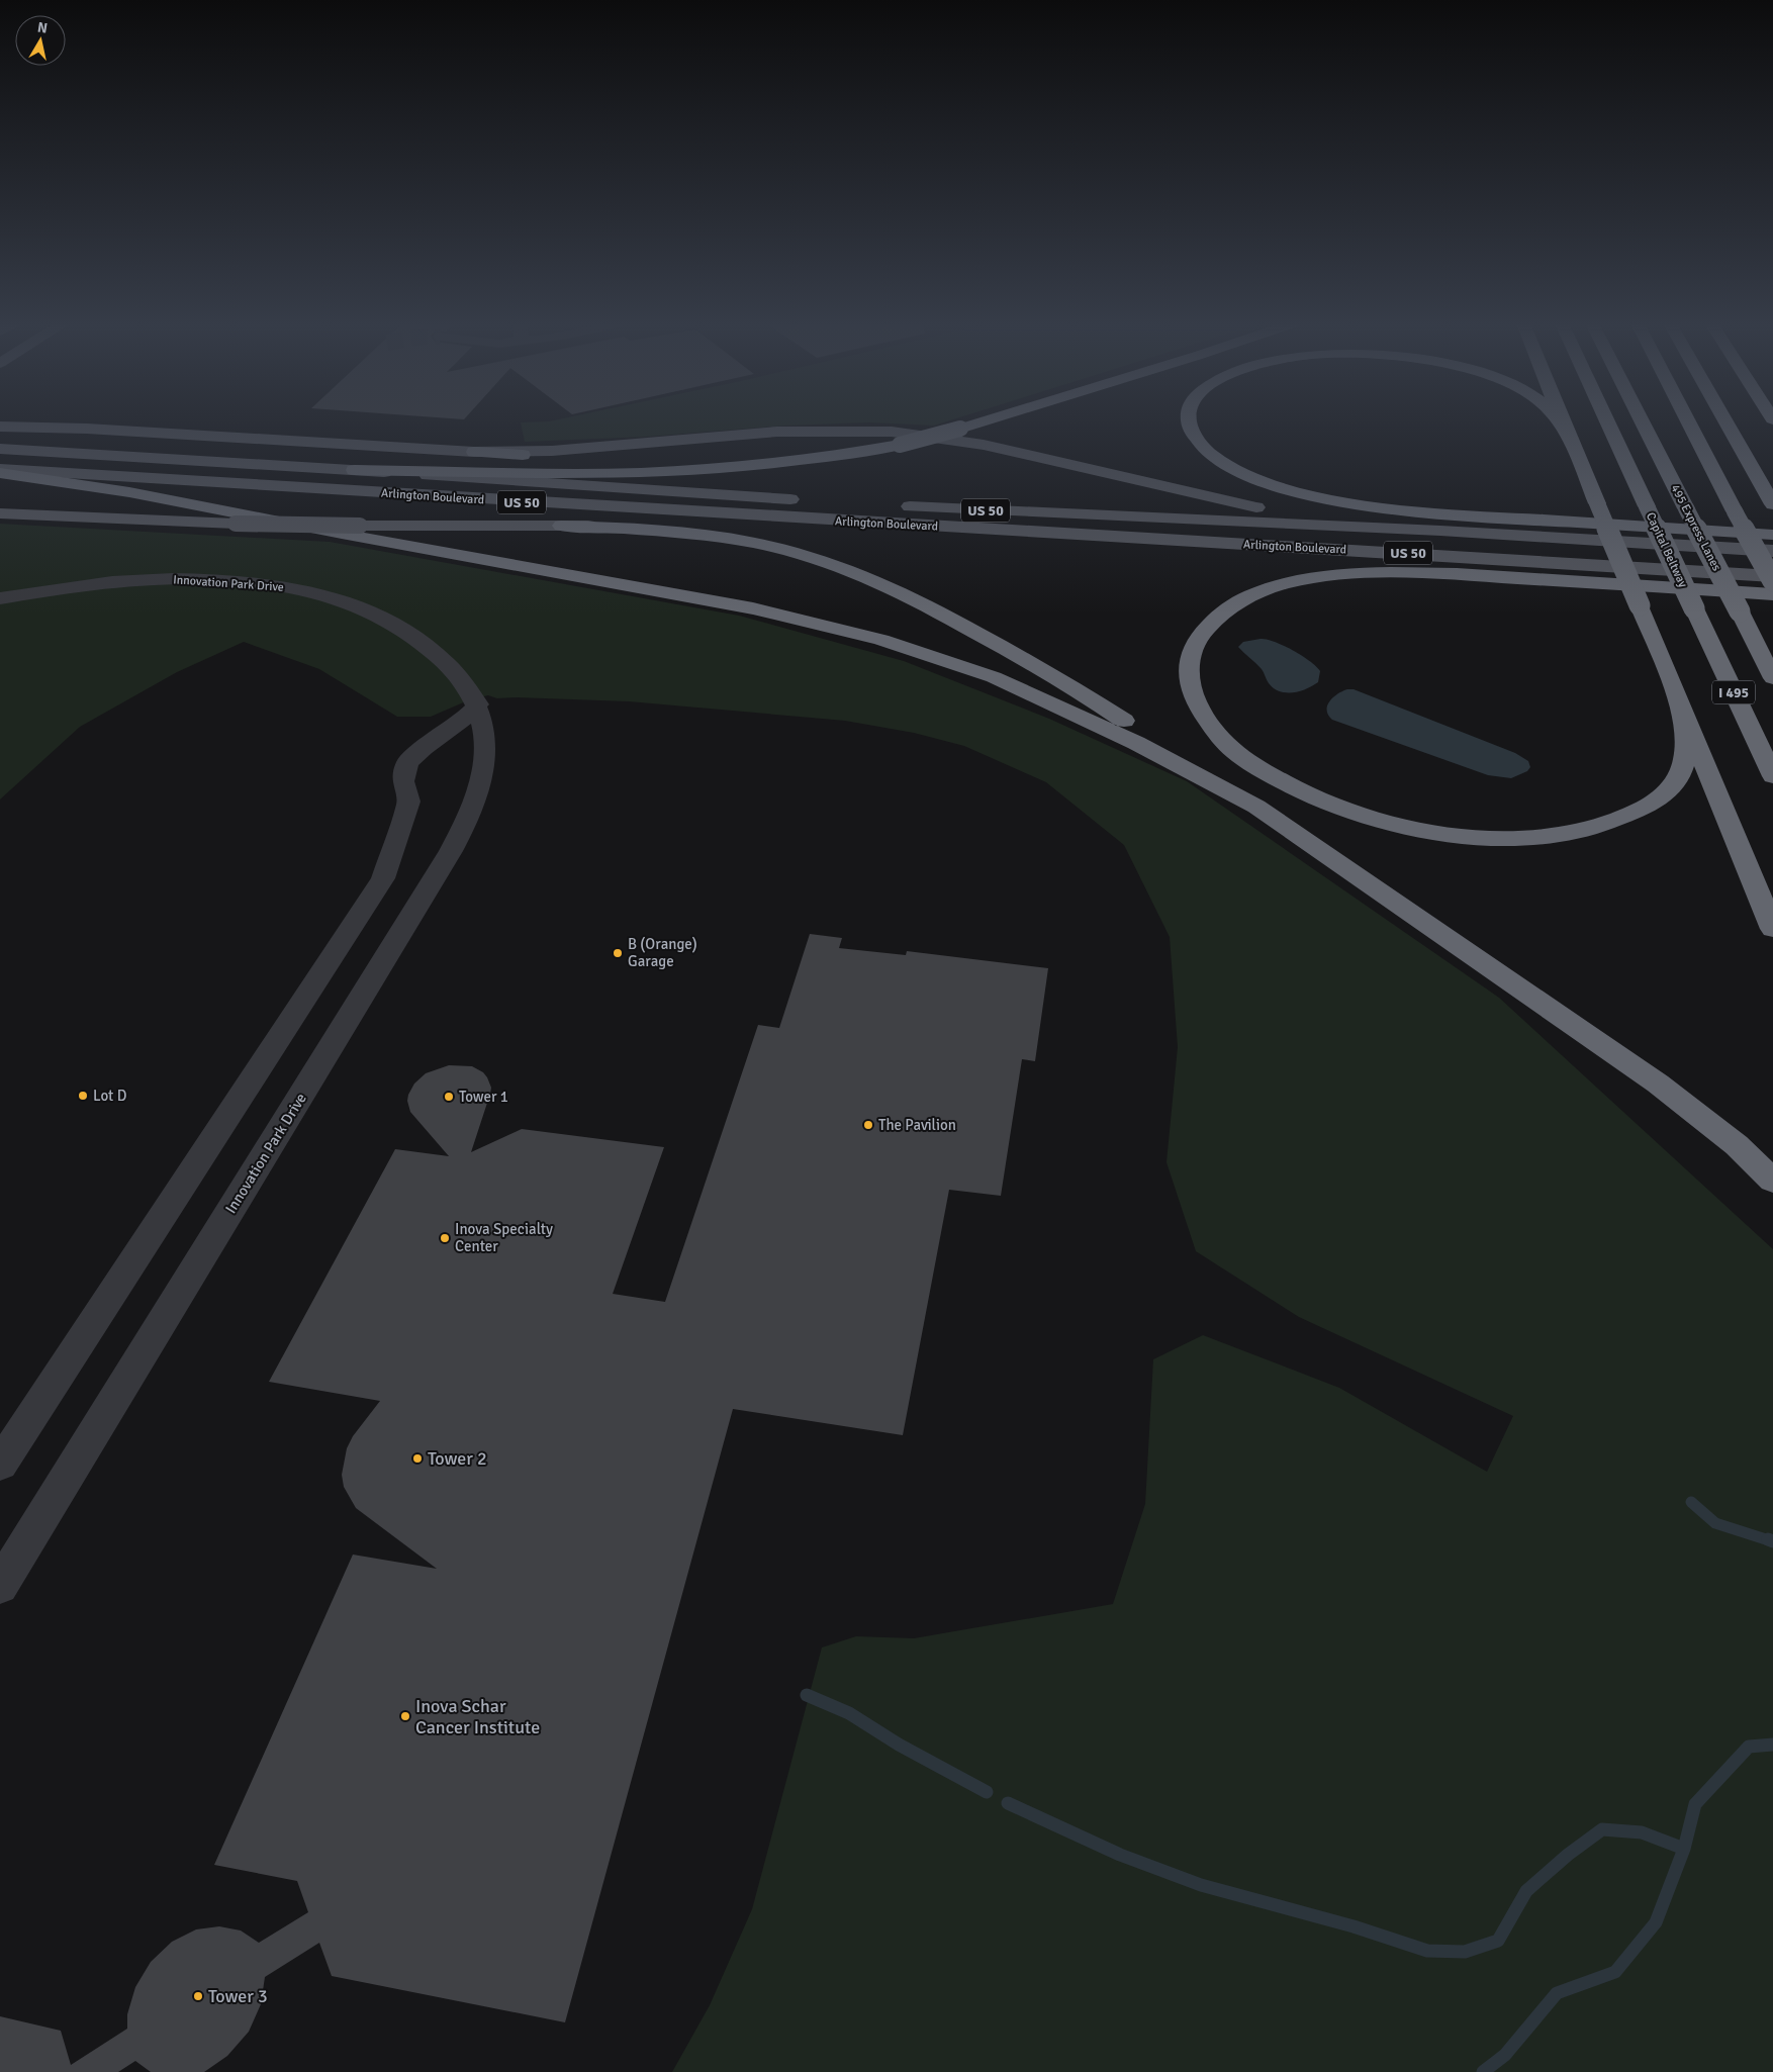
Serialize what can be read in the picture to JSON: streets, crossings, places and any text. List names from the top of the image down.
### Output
{
  "streets": {
    "highway": ["495 Express Lanes", "Capital Beltway", "I 495"],
    "main road": ["Arlington Boulevard", "US 50"],
    "street": ["Innovation Park Drive"]
  },
  "places": [
    "B (Orange) Garage",
    "Lot D",
    "Tower 1",
    "The Pavilion",
    "Inova Specialty Center",
    "Tower 2",
    "Inova Schar Cancer Institute",
    "Tower 3"
  ],
  "north": "top"
}
